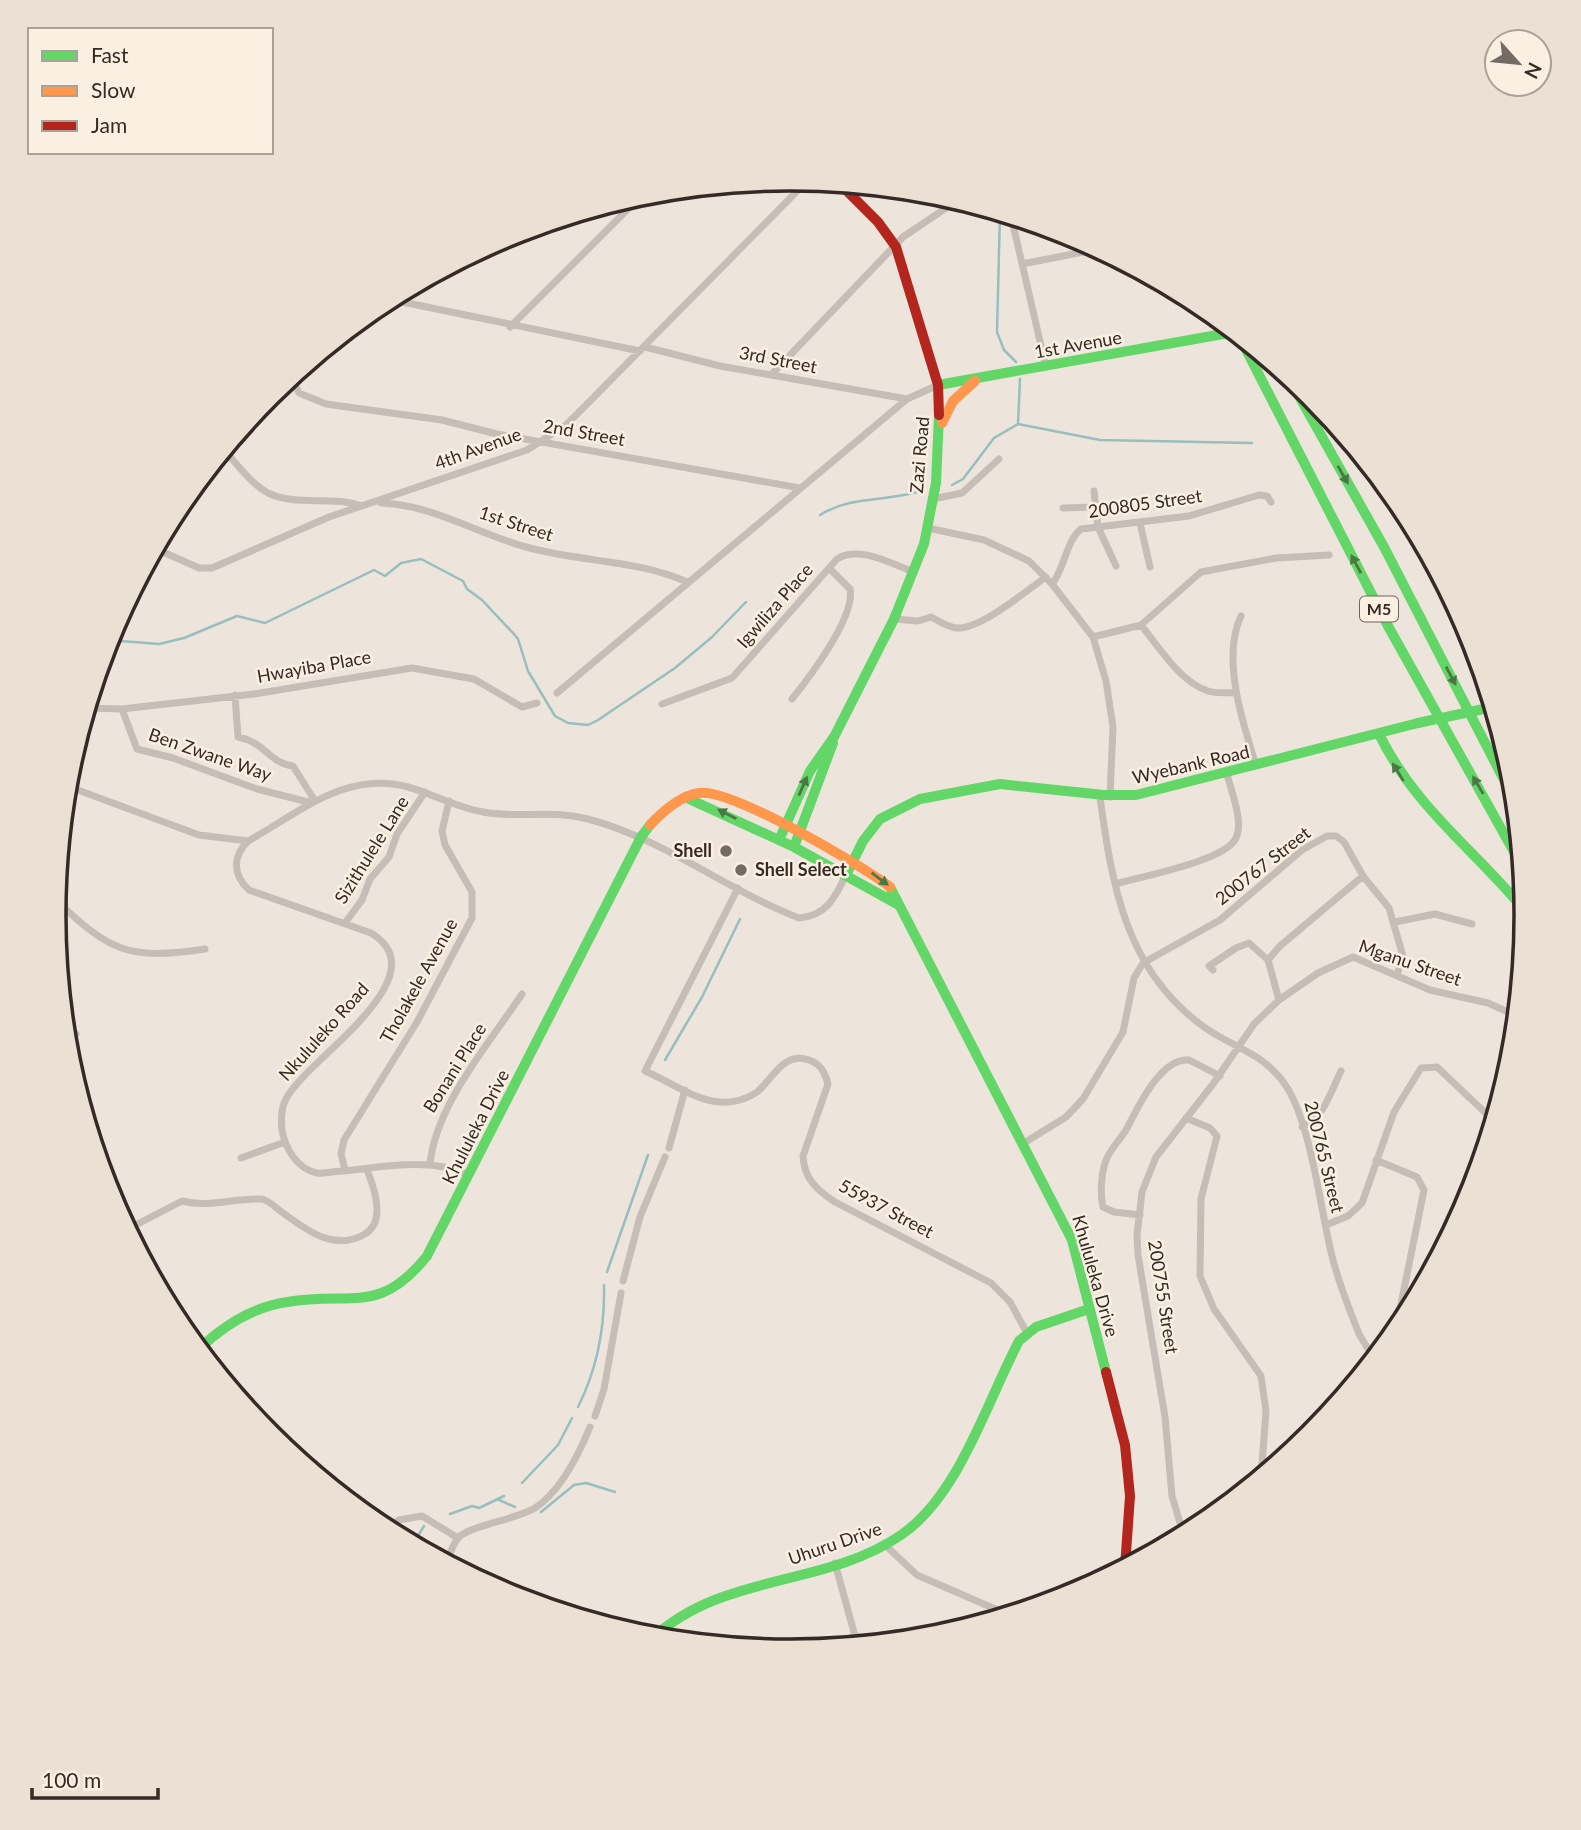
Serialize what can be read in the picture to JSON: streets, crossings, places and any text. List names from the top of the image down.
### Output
{
  "streets": {
    "street": [
      "1st Avenue",
      "3rd Street",
      "2nd Street",
      "4th Avenue",
      "Zazi Road",
      "200805 Street",
      "1st Street",
      "Igwiliza Place",
      "M5",
      "Hwayiba Place",
      "Ben Zwane Way",
      "Wyebank Road",
      "Sizithulele Lane",
      "200767 Street",
      "Mganu Street",
      "Tholakele Avenue",
      "Nkululeko Road",
      "Bonani Place",
      "Khululeka Drive",
      "200765 Street",
      "55937 Street",
      "200755 Street",
      "Uhuru Drive"
    ]
  },
  "crossings": [
    ["1st Avenue", "Zazi Road"],
    ["3rd Street", "4th Avenue"],
    ["2nd Street", "4th Avenue"],
    ["4th Avenue", "1st Street"],
    ["Zazi Road", "Igwiliza Place"],
    ["Zazi Road", "Khululeka Drive"],
    ["Hwayiba Place", "Ben Zwane Way"],
    ["Wyebank Road", "Khululeka Drive"],
    ["Wyebank Road", "200765 Street"],
    ["Sizithulele Lane", "Nkululeko Road"],
    ["200767 Street", "Mganu Street"],
    ["200767 Street", "200765 Street"],
    ["Mganu Street", "200765 Street"],
    ["Mganu Street", "200755 Street"],
    ["55937 Street", "Uhuru Drive"]
  ],
  "places": ["Shell", "Shell Select"],
  "legend": ["Fast", "Slow", "Jam"],
  "scale_bar": "100 m",
  "north": "bottom right"
}
